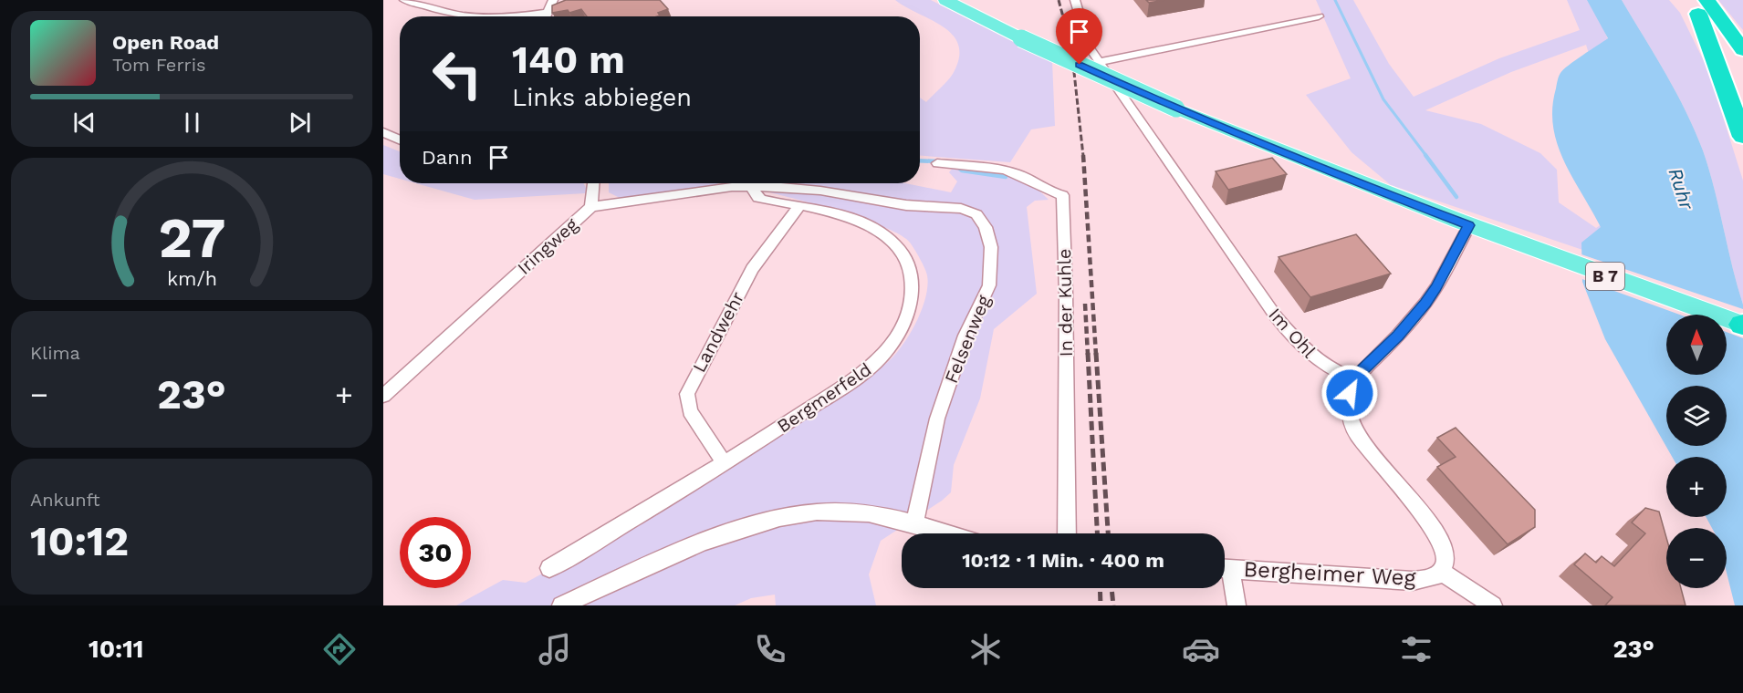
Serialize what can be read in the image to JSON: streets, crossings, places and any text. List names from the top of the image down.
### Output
{
  "streets": {
    "main road": ["B 7"],
    "street": [
      "Iringweg",
      "In der Kuhle",
      "Landwehr",
      "Im Ohl",
      "Felsenweg",
      "Bergmerfeld",
      "Bergheimer Weg"
    ]
  },
  "crossings": [
    ["Iringweg", "Felsenweg"],
    ["Iringweg", "Bergmerfeld"],
    ["Landwehr", "Bergmerfeld"],
    ["Felsenweg", "Bergmerfeld"]
  ],
  "water": ["Ruhr"],
  "north": "top",
  "page": {
    "turn": ["140 m", "Links abbiegen"],
    "song": ["Open Road", "Tom Ferris"],
    "then": "Dann",
    "tile": [
      "Klima",
      ["Ankunft", "10:12"]
    ],
    "map_buttons": ["+", "−"],
    "heat": ["−", "23°", "+"],
    "limit": "30",
    "trip": "10:12 · 1 Min. · 400 m",
    "tabs": ["10:11", "23°"],
    "gauge": ["27", "km/h"]
  }
}
